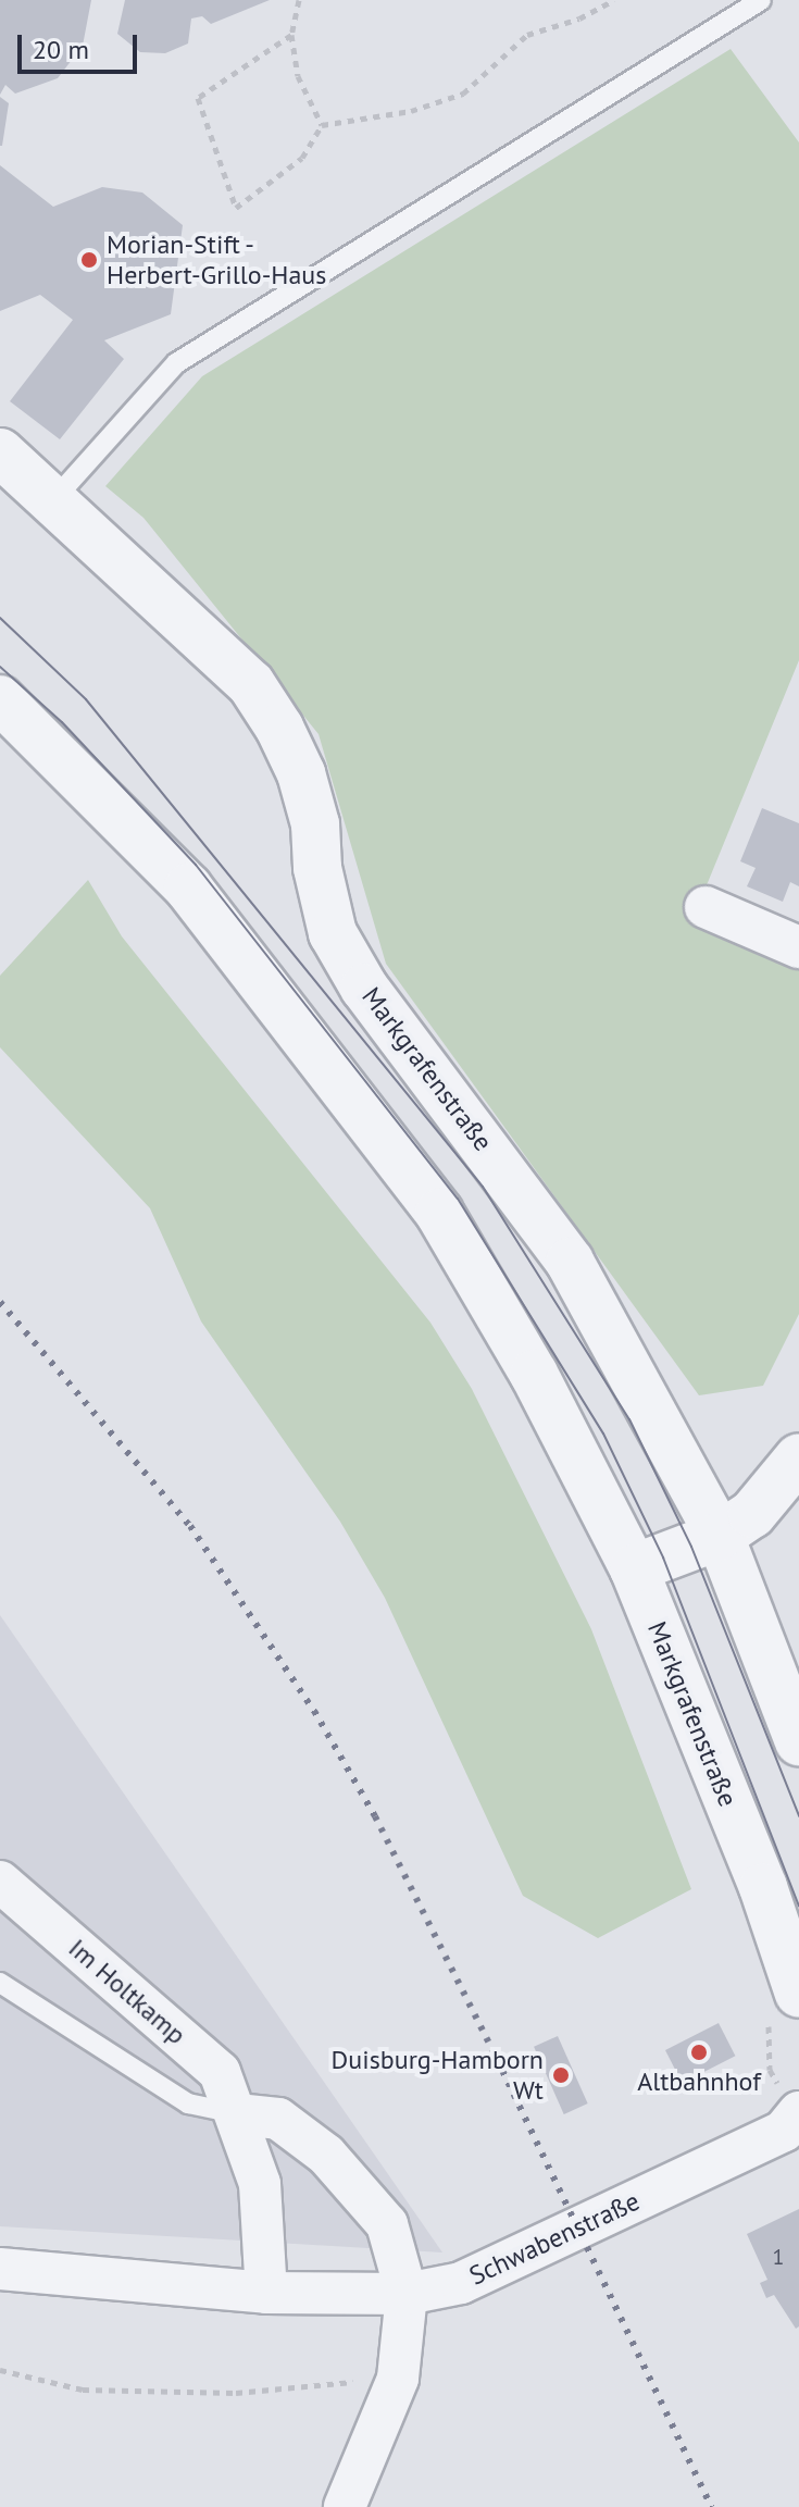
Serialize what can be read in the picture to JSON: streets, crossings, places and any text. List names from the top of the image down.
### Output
{
  "streets": {
    "street": ["Markgrafenstraße", "Im Holtkamp", "Schwabenstraße"]
  },
  "places": ["Morian-Stift - Herbert-Grillo-Haus", "Altbahnhof", "Duisburg-Hamborn Wt"],
  "house_numbers": ["1"],
  "scale_bar": "20 m"
}
